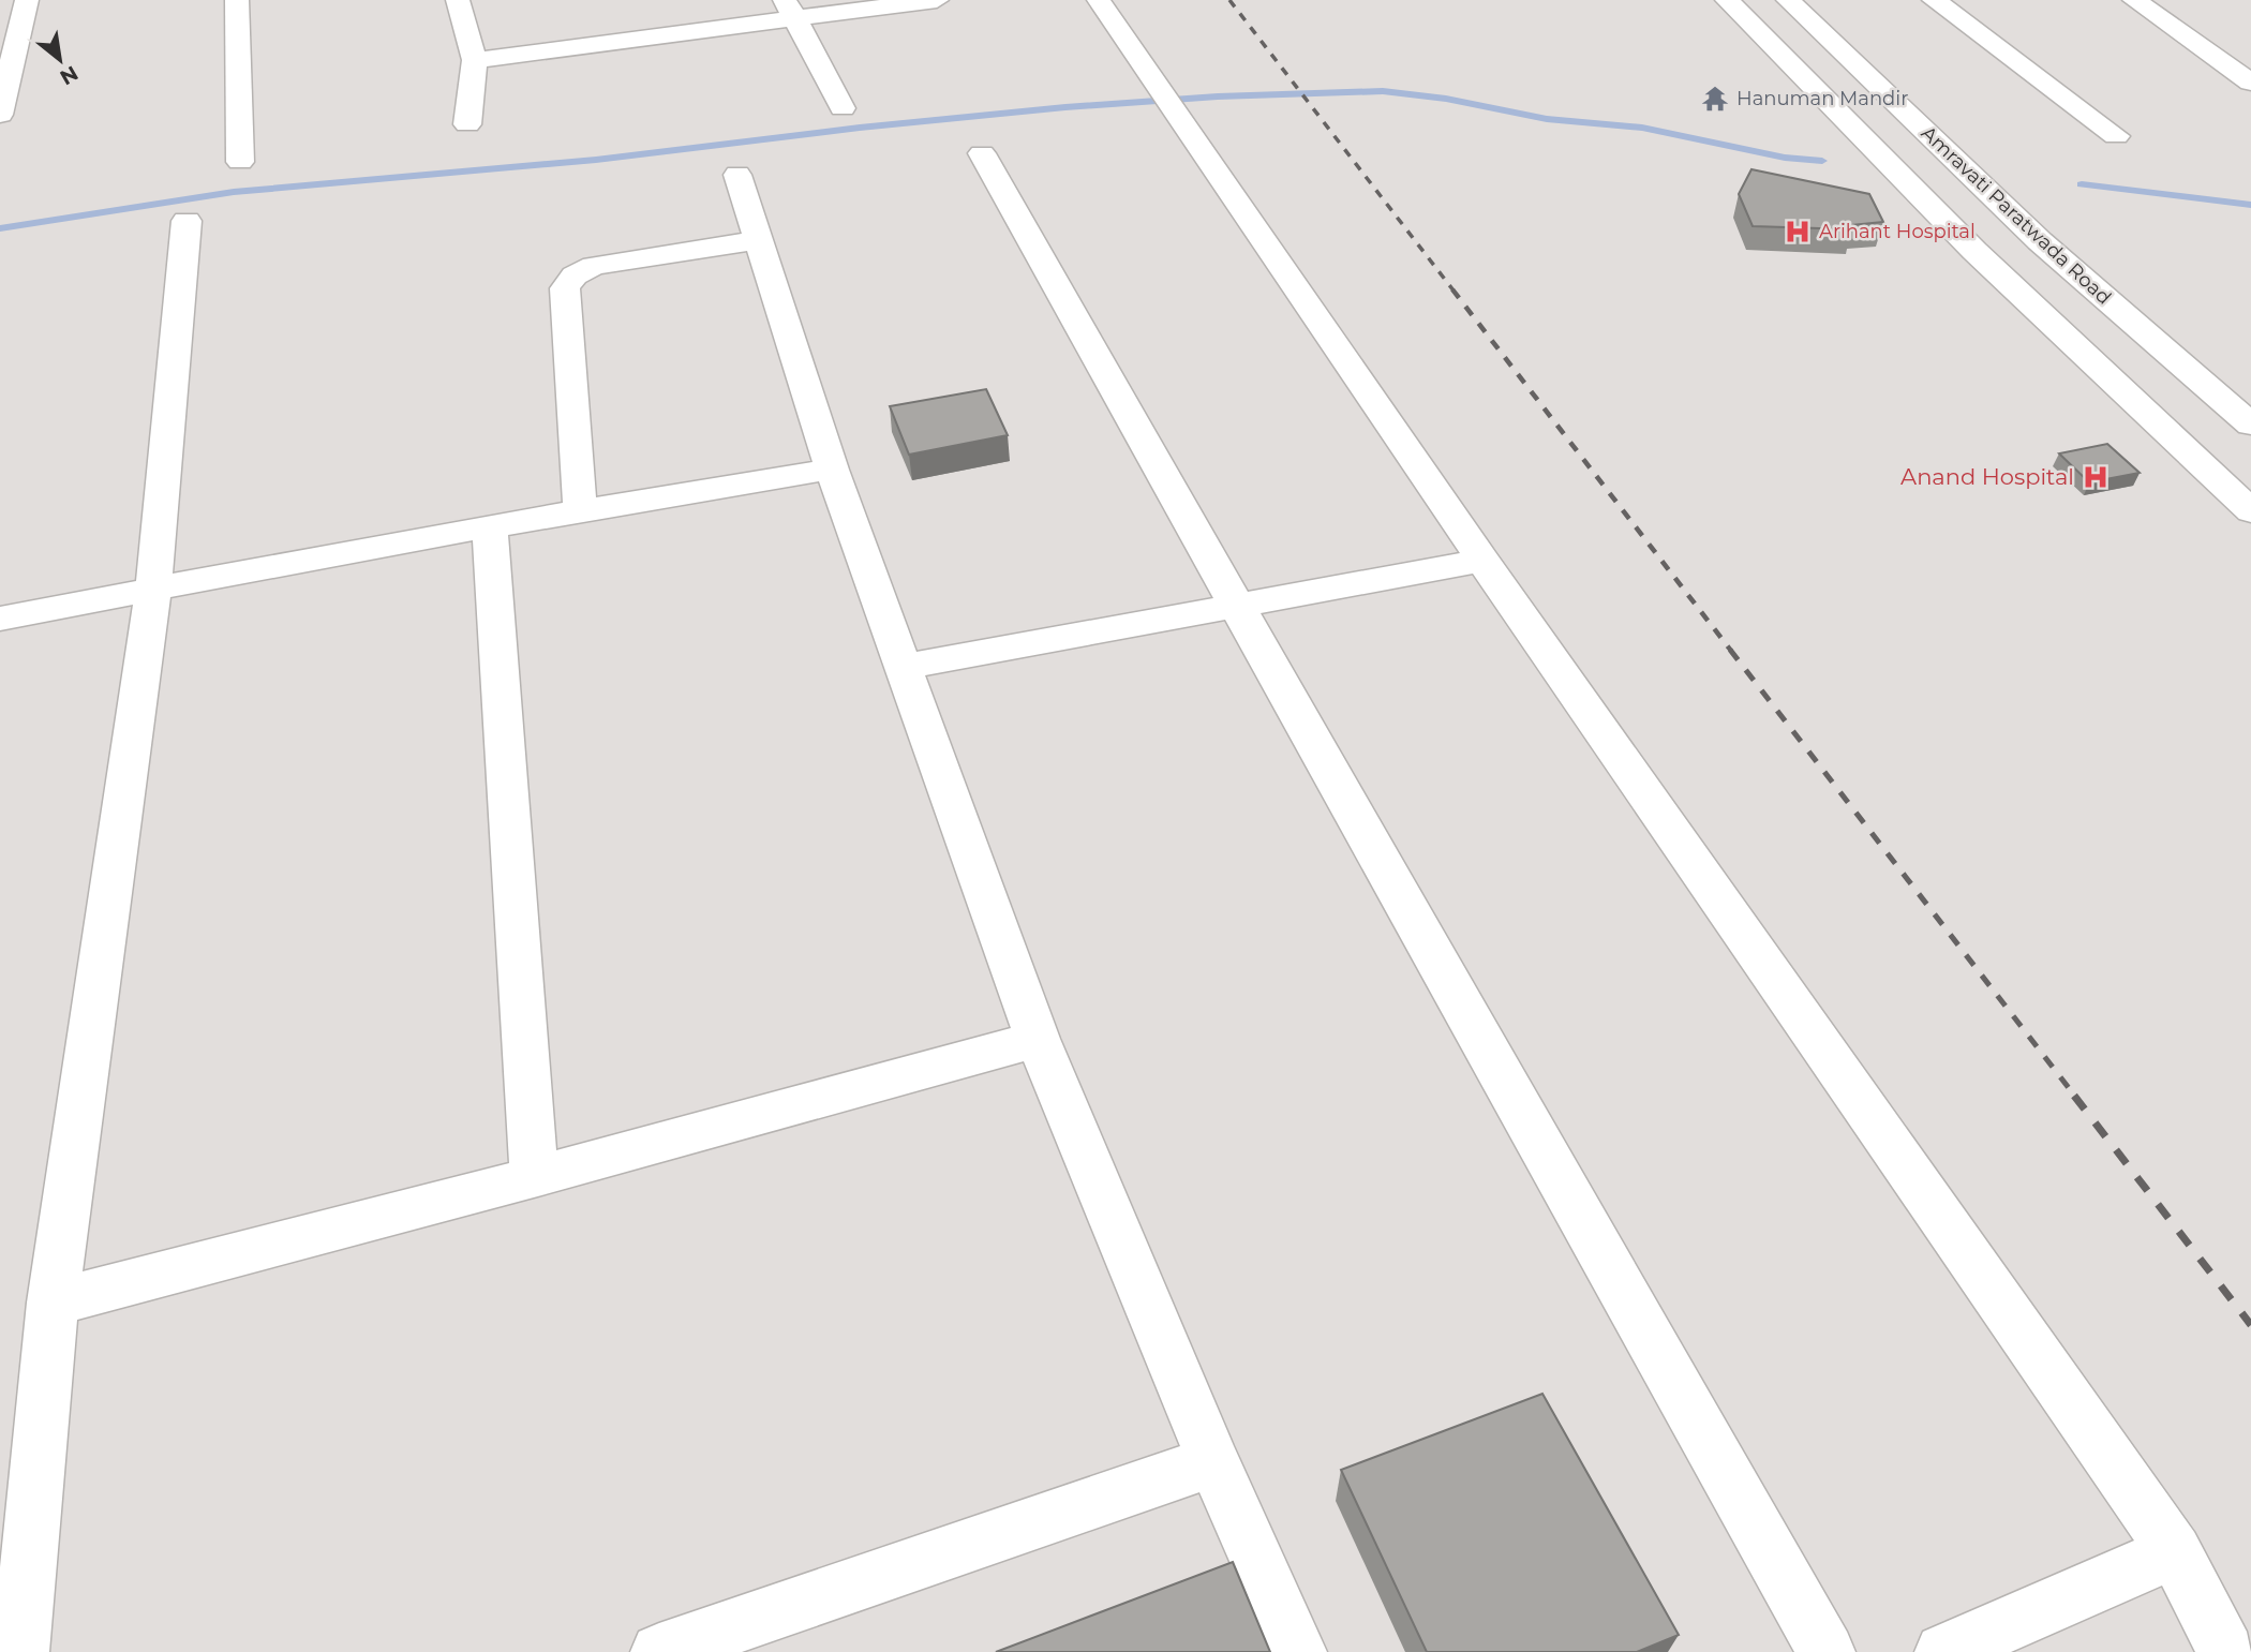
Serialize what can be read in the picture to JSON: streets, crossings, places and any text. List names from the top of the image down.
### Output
{
  "streets": {
    "street": ["Amravati Paratwada Road"]
  },
  "places": {
    "temple": ["Hanuman Mandir"],
    "hospital": ["Arihant Hospital", "Anand Hospital"]
  },
  "north": "bottom right"
}
